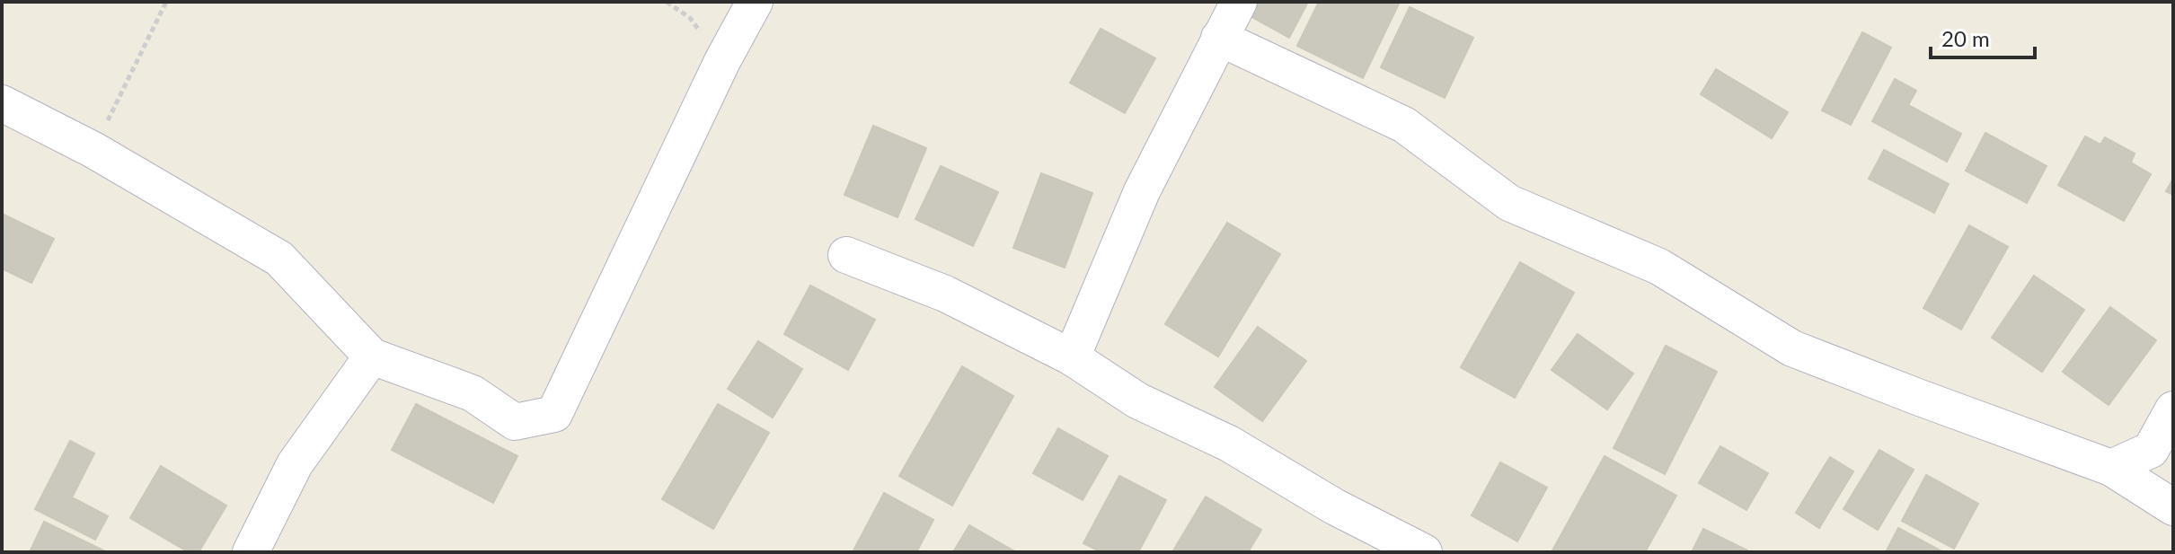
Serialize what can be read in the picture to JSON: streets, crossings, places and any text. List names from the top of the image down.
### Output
{
  "scale_bar": "20 m"
}
